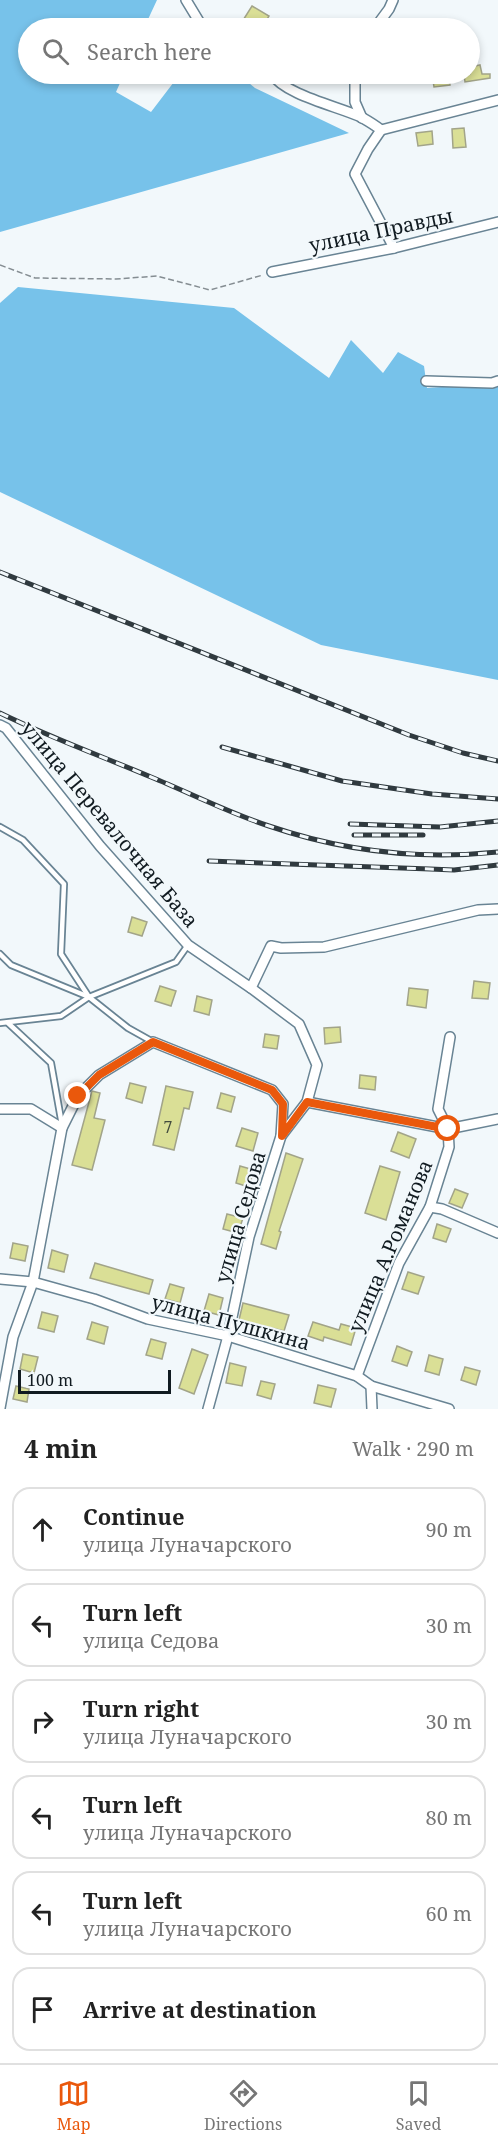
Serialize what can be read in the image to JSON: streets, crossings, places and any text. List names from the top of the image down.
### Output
{
  "streets": {
    "street": [
      "улица Правды",
      "улица Перевалочная База",
      "улица Седова",
      "улица А.Романова",
      "улица Пушкина"
    ]
  },
  "crossings": [
    ["улица Перевалочная База", "улица Седова"],
    ["улица Седова", "улица Пушкина"],
    ["улица А.Романова", "улица Пушкина"]
  ],
  "house_numbers": ["7"],
  "scale_bar": "100 m",
  "page": {
    "search": "Search here",
    "scale": "100 m",
    "heading": ["4 min", "Walk · 290 m"],
    "list": [
      ["Continue", "улица Луначарского", "90 m"],
      ["Turn left", "улица Седова", "30 m"],
      ["Turn right", "улица Луначарского", "30 m"],
      ["Turn left", "улица Луначарского", "80 m"],
      ["Turn left", "улица Луначарского", "60 m"],
      "Arrive at destination"
    ],
    "nav": ["Map", "Directions", "Saved"]
  }
}
